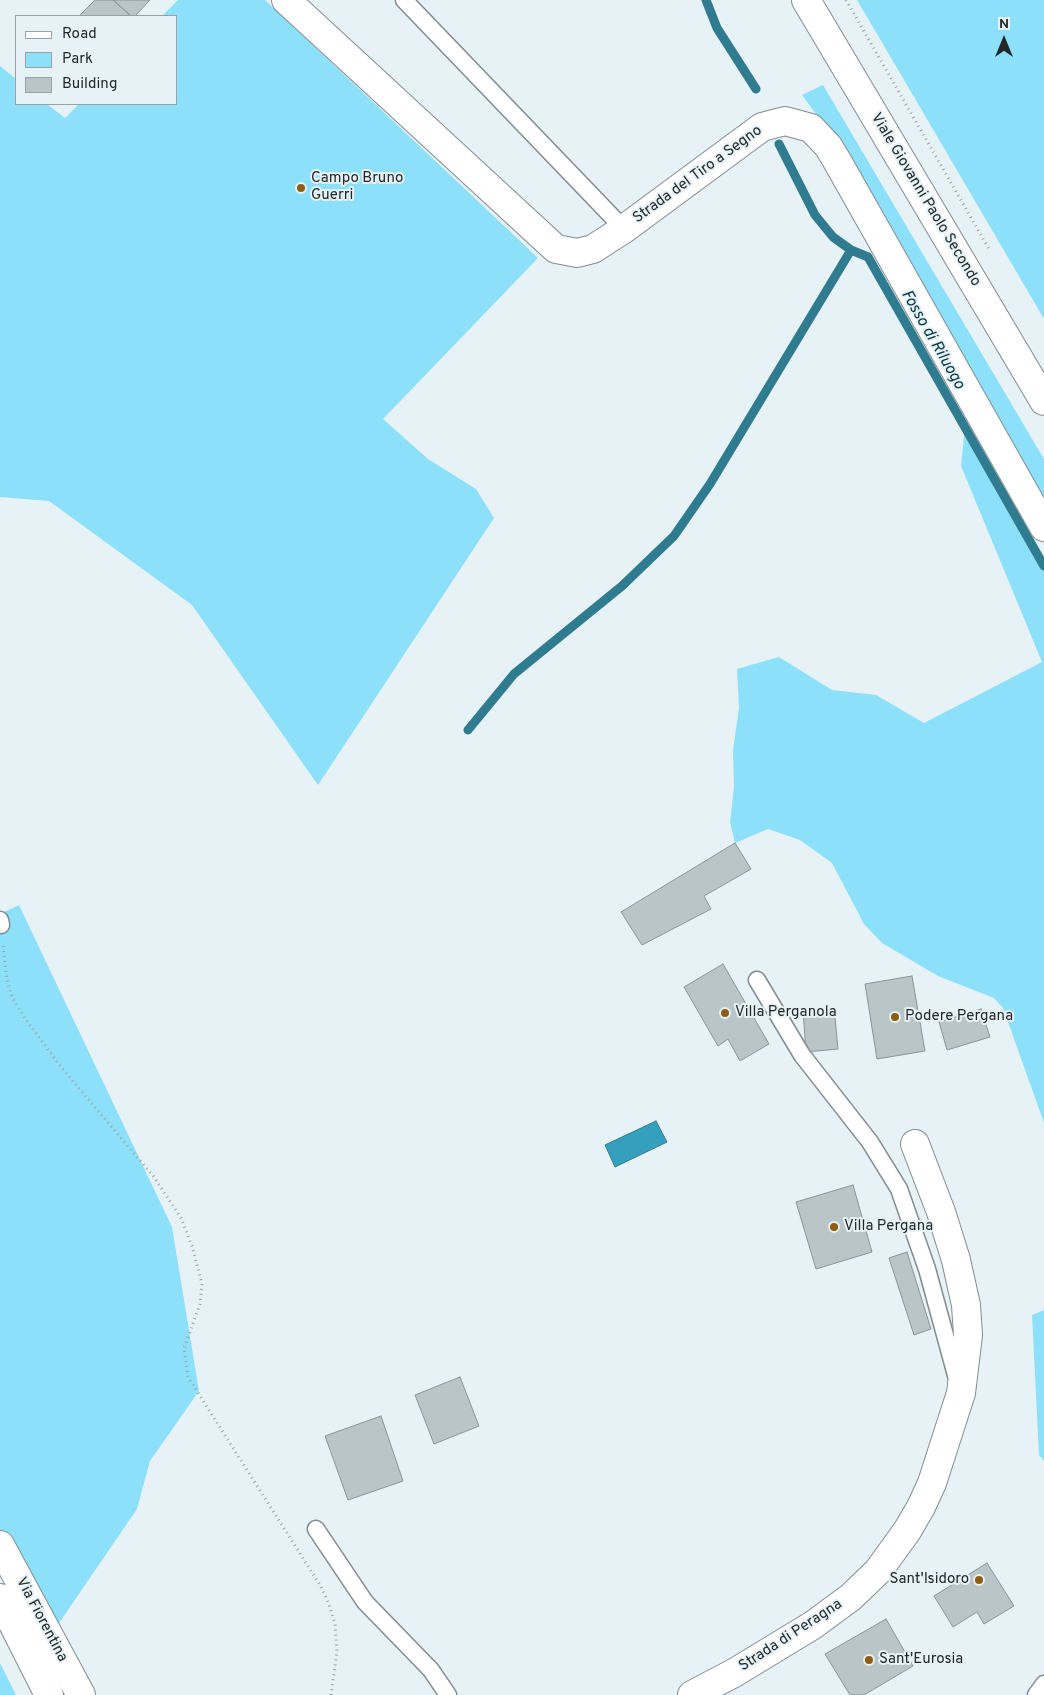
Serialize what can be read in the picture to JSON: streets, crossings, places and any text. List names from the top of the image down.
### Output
{
  "streets": {
    "street": [
      "Strada del Tiro a Segno",
      "Viale Giovanni Paolo Secondo",
      "Via Fiorentina",
      "Strada di Peragna"
    ]
  },
  "water": ["Fosso di Riluogo"],
  "places": [
    "Campo Bruno Guerri",
    "Villa Perganola",
    "Podere Pergana",
    "Villa Pergana",
    "Sant'Isidoro",
    "Sant'Eurosia"
  ],
  "legend": ["Road", "Park", "Building"],
  "north": "top"
}
